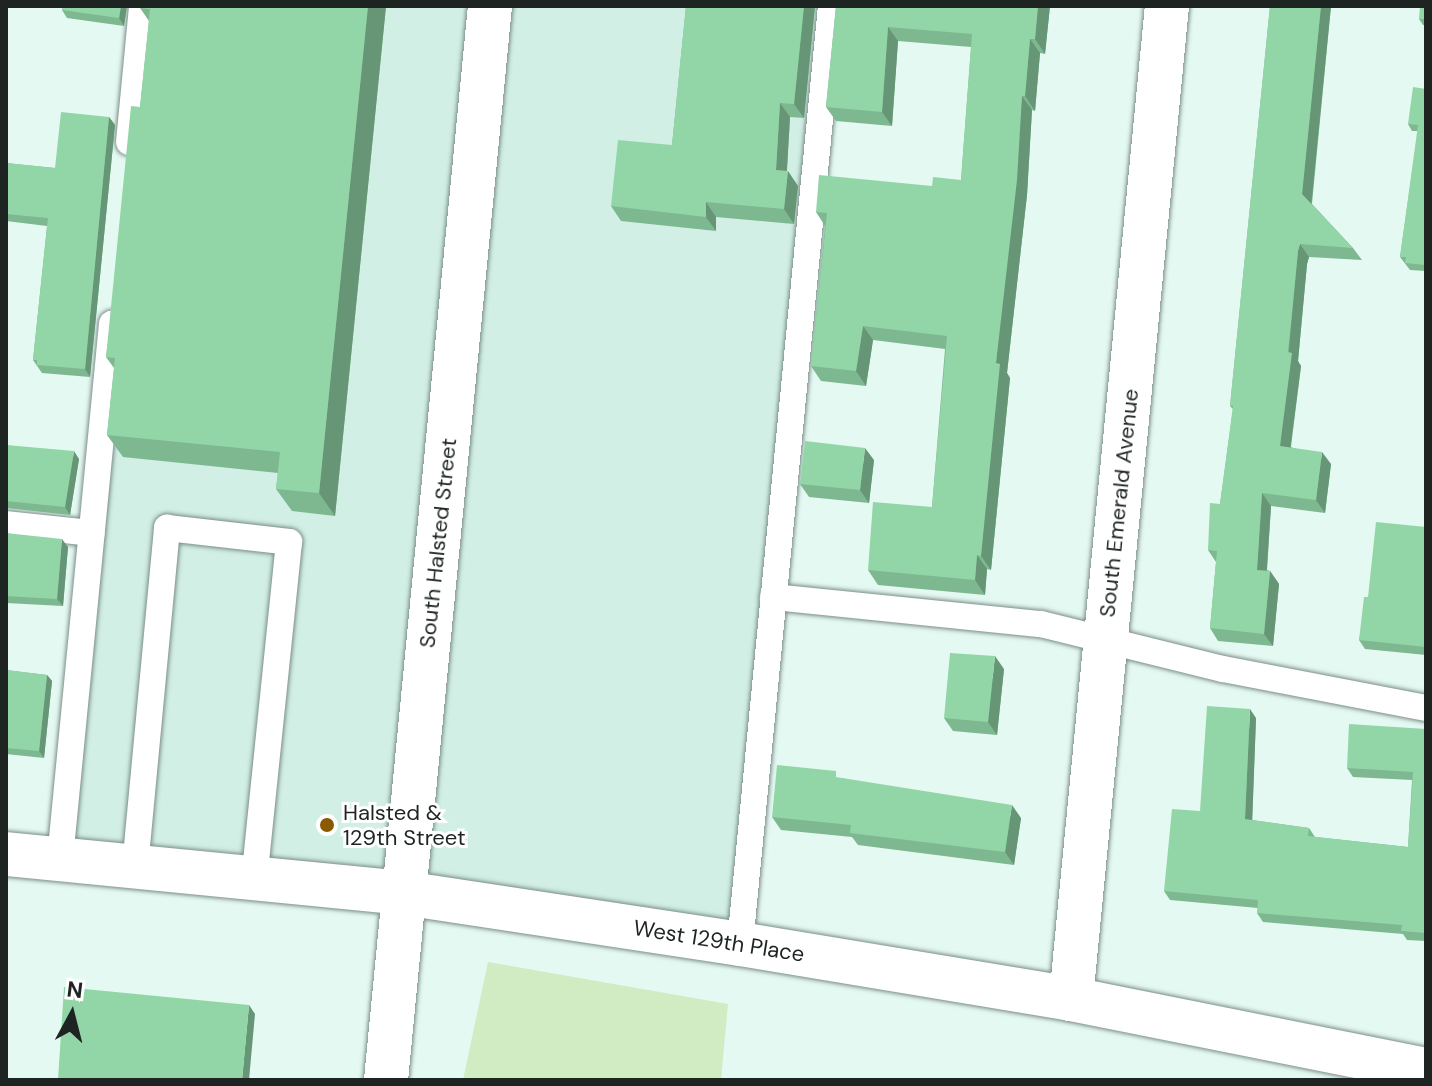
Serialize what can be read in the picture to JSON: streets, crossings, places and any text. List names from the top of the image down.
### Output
{
  "streets": {
    "street": ["South Emerald Avenue", "South Halsted Street", "West 129th Place"]
  },
  "crossings": [
    ["South Emerald Avenue", "West 129th Place"],
    ["South Halsted Street", "West 129th Place"]
  ],
  "places": ["Halsted & 129th Street"],
  "north": "top"
}
